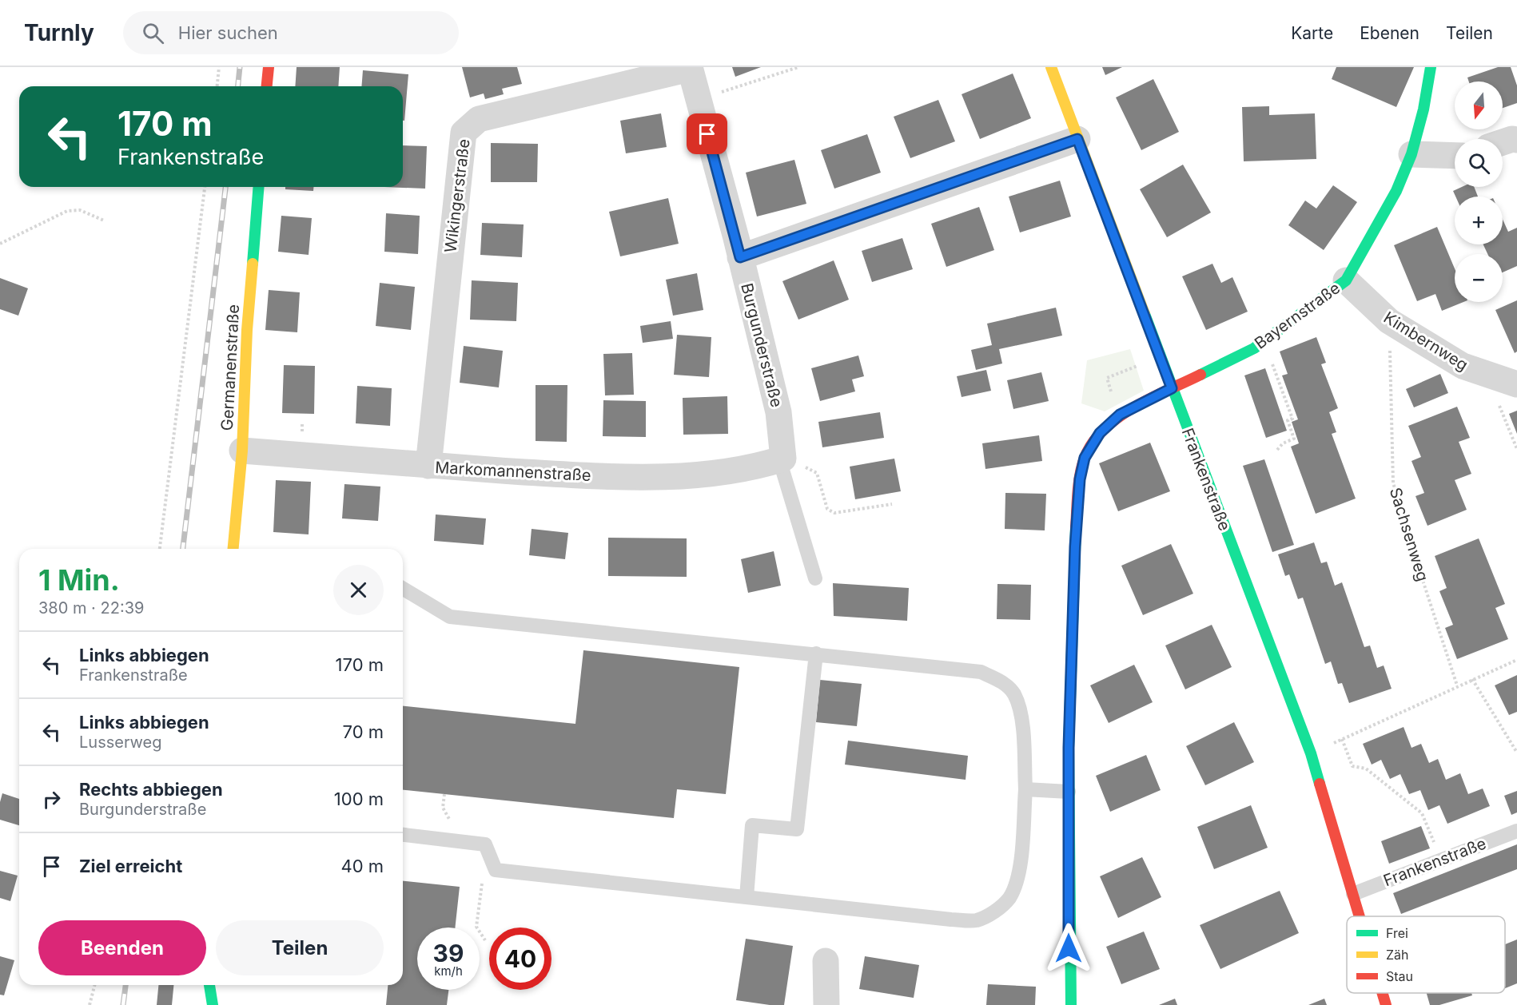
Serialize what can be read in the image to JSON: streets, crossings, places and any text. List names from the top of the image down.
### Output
{
  "streets": {
    "street": [
      "Wikingerstraße",
      "Bayernstraße",
      "Kimbernweg",
      "Burgunderstraße",
      "Germanenstraße",
      "Markomannenstraße",
      "Frankenstraße"
    ],
    "path": ["Sachsenweg"]
  },
  "crossings": [
    ["Wikingerstraße", "Burgunderstraße"],
    ["Wikingerstraße", "Markomannenstraße"],
    ["Bayernstraße", "Kimbernweg"],
    ["Bayernstraße", "Frankenstraße"],
    ["Kimbernweg", "Sachsenweg"],
    ["Burgunderstraße", "Markomannenstraße"],
    ["Germanenstraße", "Markomannenstraße"]
  ],
  "legend": ["Frei", "Zäh", "Stau"],
  "north": "bottom",
  "page": {
    "header": "Turnly",
    "search": "Hier suchen",
    "nav": ["Karte", "Ebenen", "Teilen"],
    "map_buttons": ["+", "−"],
    "turn": ["170 m", "Frankenstraße"],
    "heading": ["1 Min.", "380 m · 22:39"],
    "list": [
      {
        "name": "Links abbiegen",
        "note": "Frankenstraße",
        "value": "170 m"
      },
      {
        "name": "Links abbiegen",
        "note": "Lusserweg",
        "value": "70 m"
      },
      {
        "name": "Rechts abbiegen",
        "note": "Burgunderstraße",
        "value": "100 m"
      },
      {
        "name": "Ziel erreicht",
        "value": "40 m"
      }
    ],
    "buttons": ["Beenden", "Teilen"],
    "speed": "39 km/h",
    "limit": "40"
  }
}
